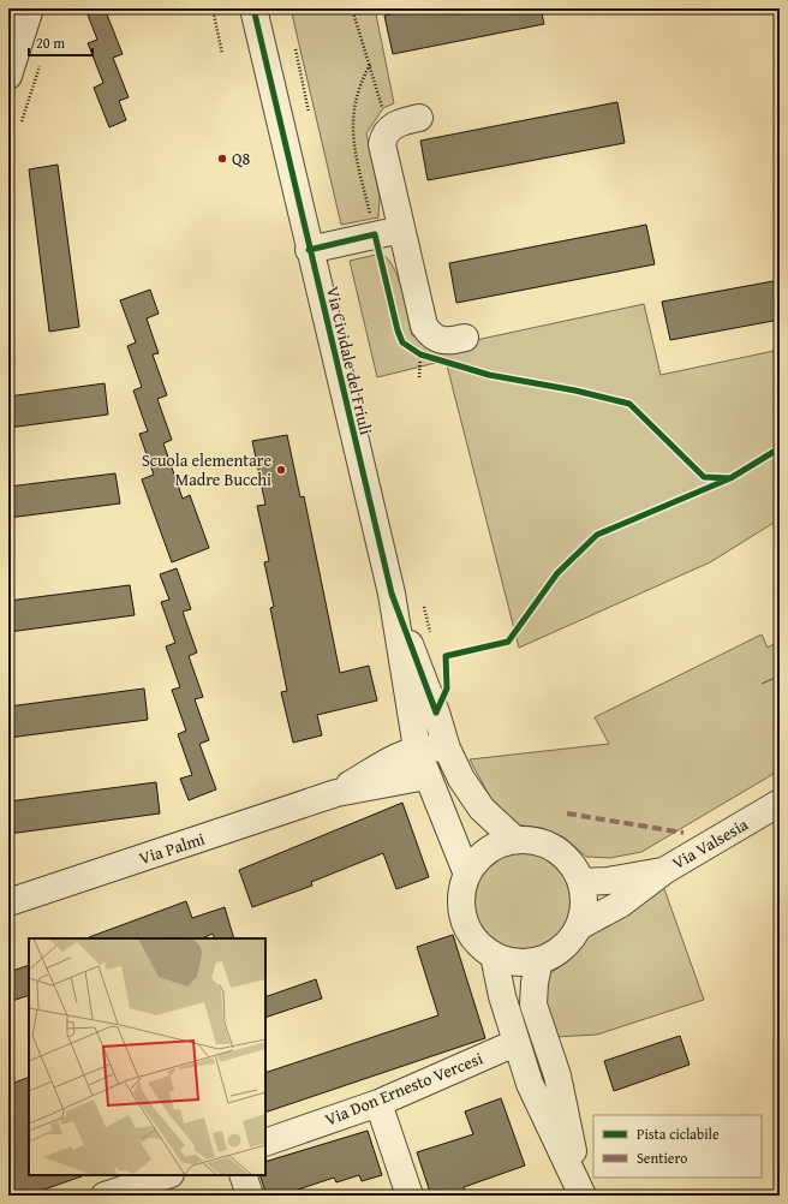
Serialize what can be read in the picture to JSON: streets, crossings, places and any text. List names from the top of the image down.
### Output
{
  "streets": {
    "street": [
      "Via Cividale del Friuli",
      "Via Valsesia",
      "Via Palmi",
      "Via Don Ernesto Vercesi"
    ]
  },
  "crossings": [
    ["Via Cividale del Friuli", "Via Valsesia"],
    ["Via Cividale del Friuli", "Via Palmi"]
  ],
  "places": ["Q8", "Scuola elementare Madre Bucchi"],
  "legend": ["Pista ciclabile", "Sentiero"],
  "scale_bar": "20 m"
}
